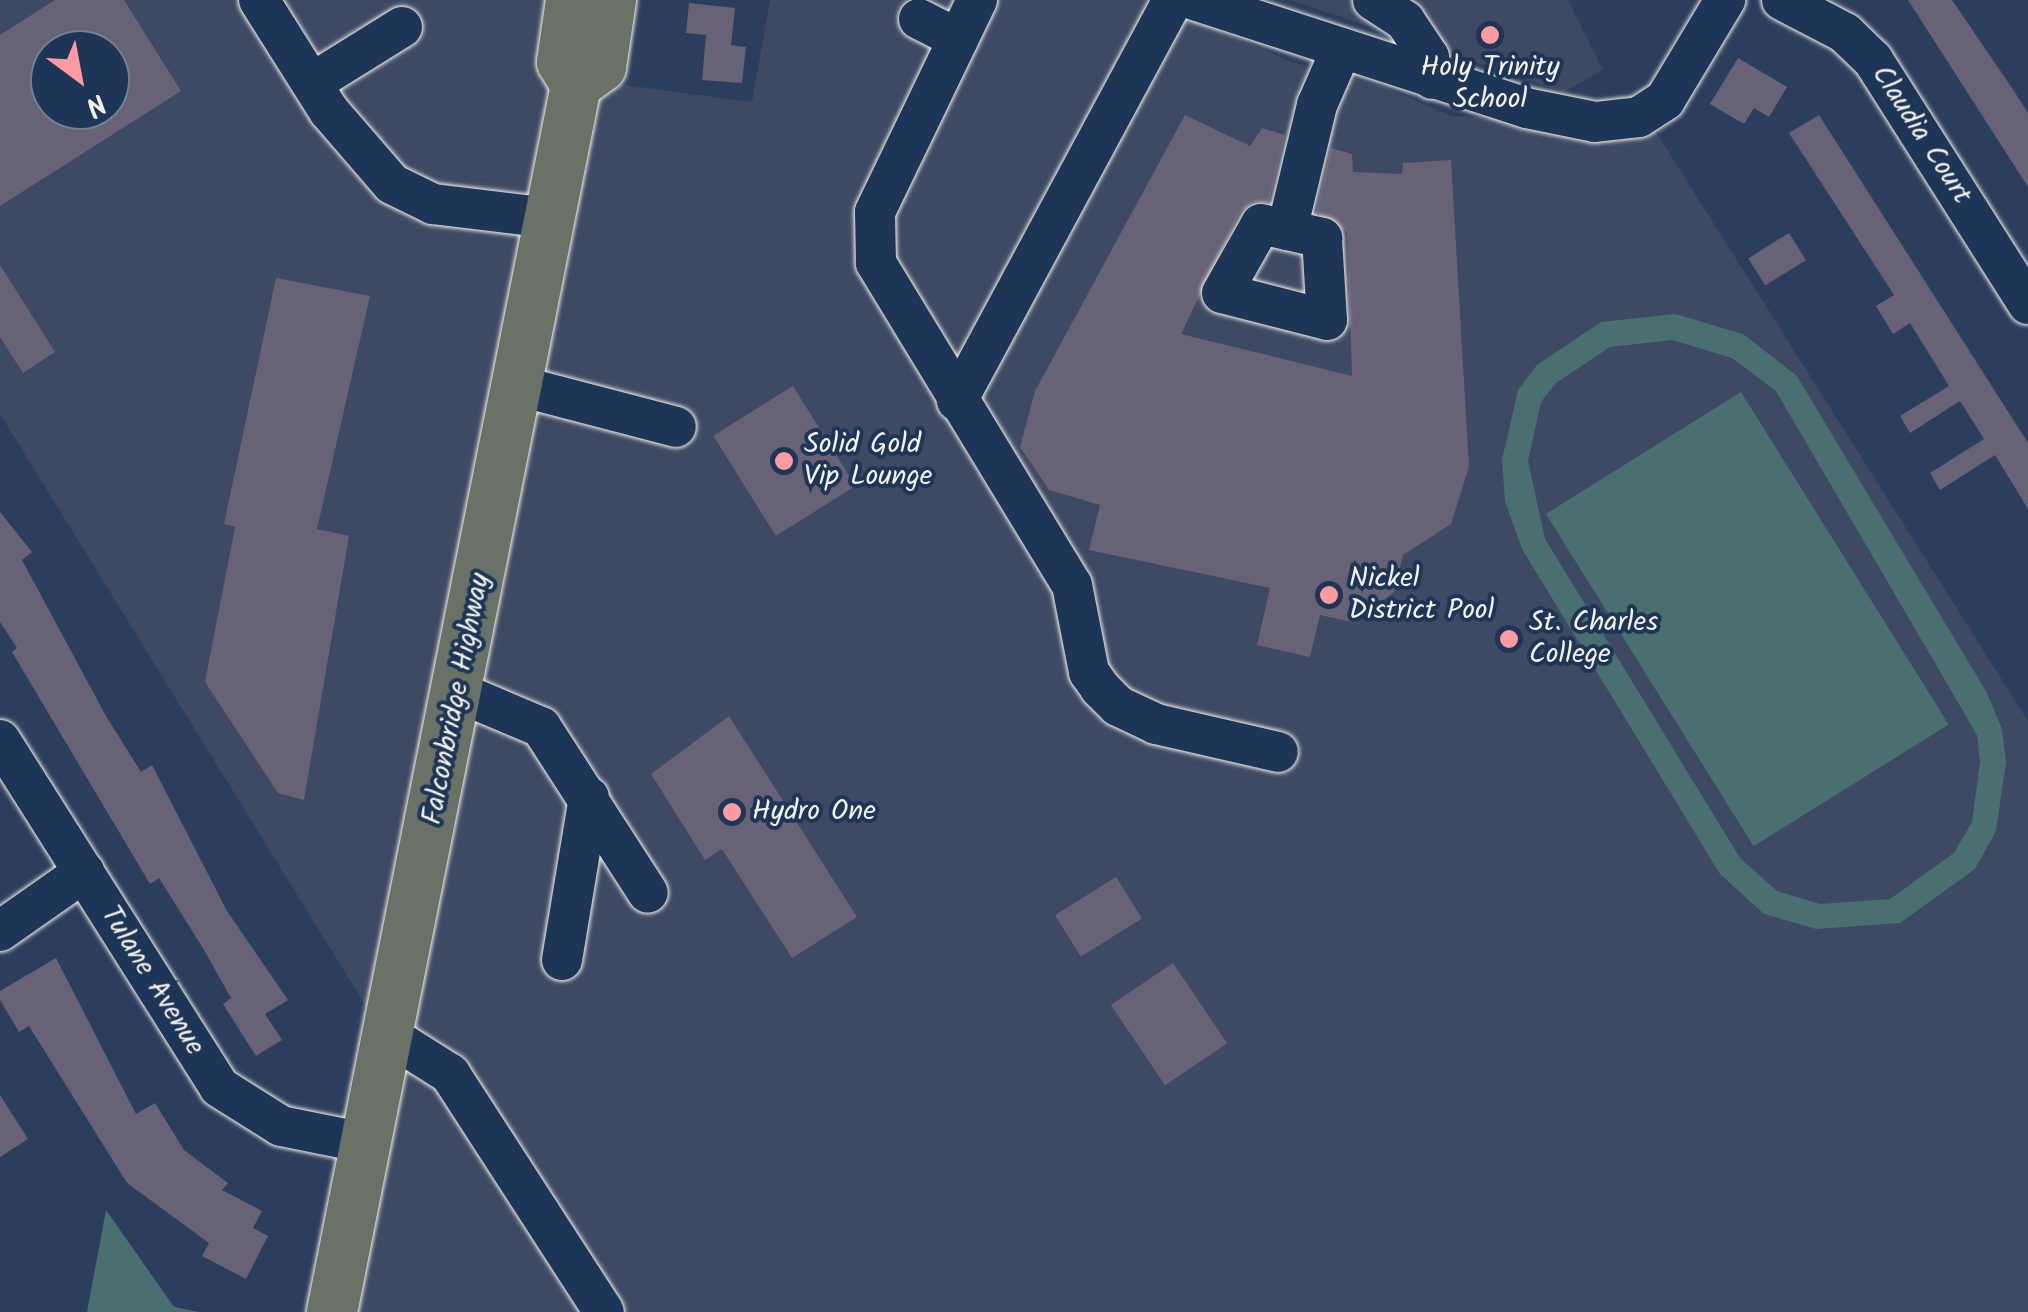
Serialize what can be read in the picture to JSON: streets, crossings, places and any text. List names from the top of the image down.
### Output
{
  "streets": {
    "main road": ["Falconbridge Highway"],
    "street": ["Claudia Court", "Tulane Avenue"]
  },
  "crossings": [
    ["Falconbridge Highway", "Tulane Avenue"]
  ],
  "places": [
    "Holy Trinity School",
    "Solid Gold Vip Lounge",
    "Nickel District Pool",
    "St. Charles College",
    "Hydro One"
  ],
  "north": "bottom right"
}
